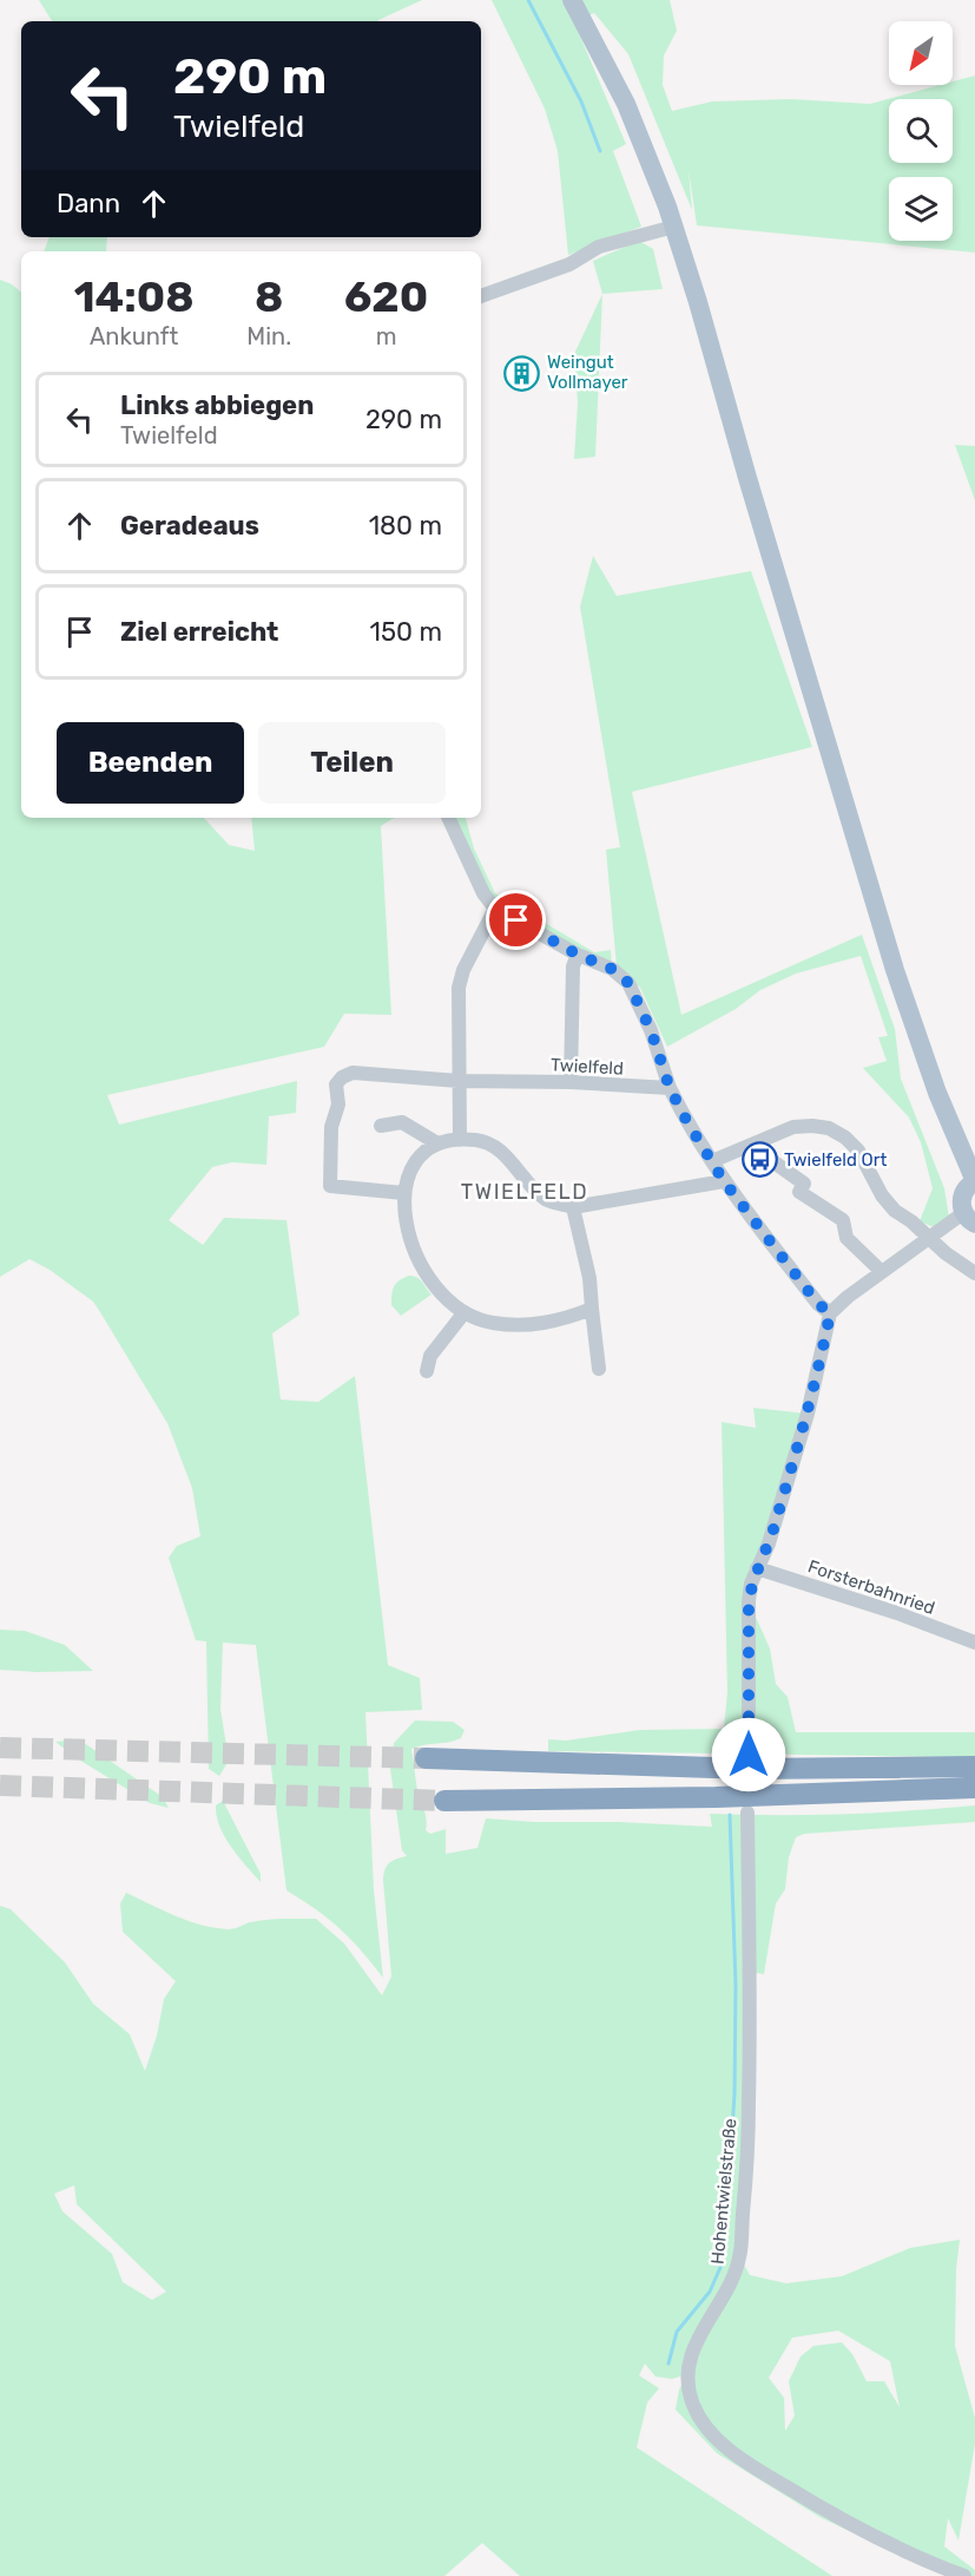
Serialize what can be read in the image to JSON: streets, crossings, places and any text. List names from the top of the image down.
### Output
{
  "streets": {
    "street": ["Twielfeld", "Forsterbahnried", "Hohentwielstraße"]
  },
  "districts": ["TWIELFELD"],
  "places": {
    "building": ["Weingut Vollmayer"],
    "bus stop": ["Twielfeld Ort"]
  },
  "north": "bottom left",
  "page": {
    "turn": ["290 m", "Twielfeld"],
    "then": "Dann",
    "eta": [
      "14:08",
      "Ankunft",
      "8",
      "Min.",
      "620",
      "m"
    ],
    "list": [
      {
        "name": "Links abbiegen",
        "note": "Twielfeld",
        "value": "290 m"
      },
      {
        "name": "Geradeaus",
        "value": "180 m"
      },
      {
        "name": "Ziel erreicht",
        "value": "150 m"
      }
    ],
    "buttons": ["Beenden", "Teilen"]
  }
}
